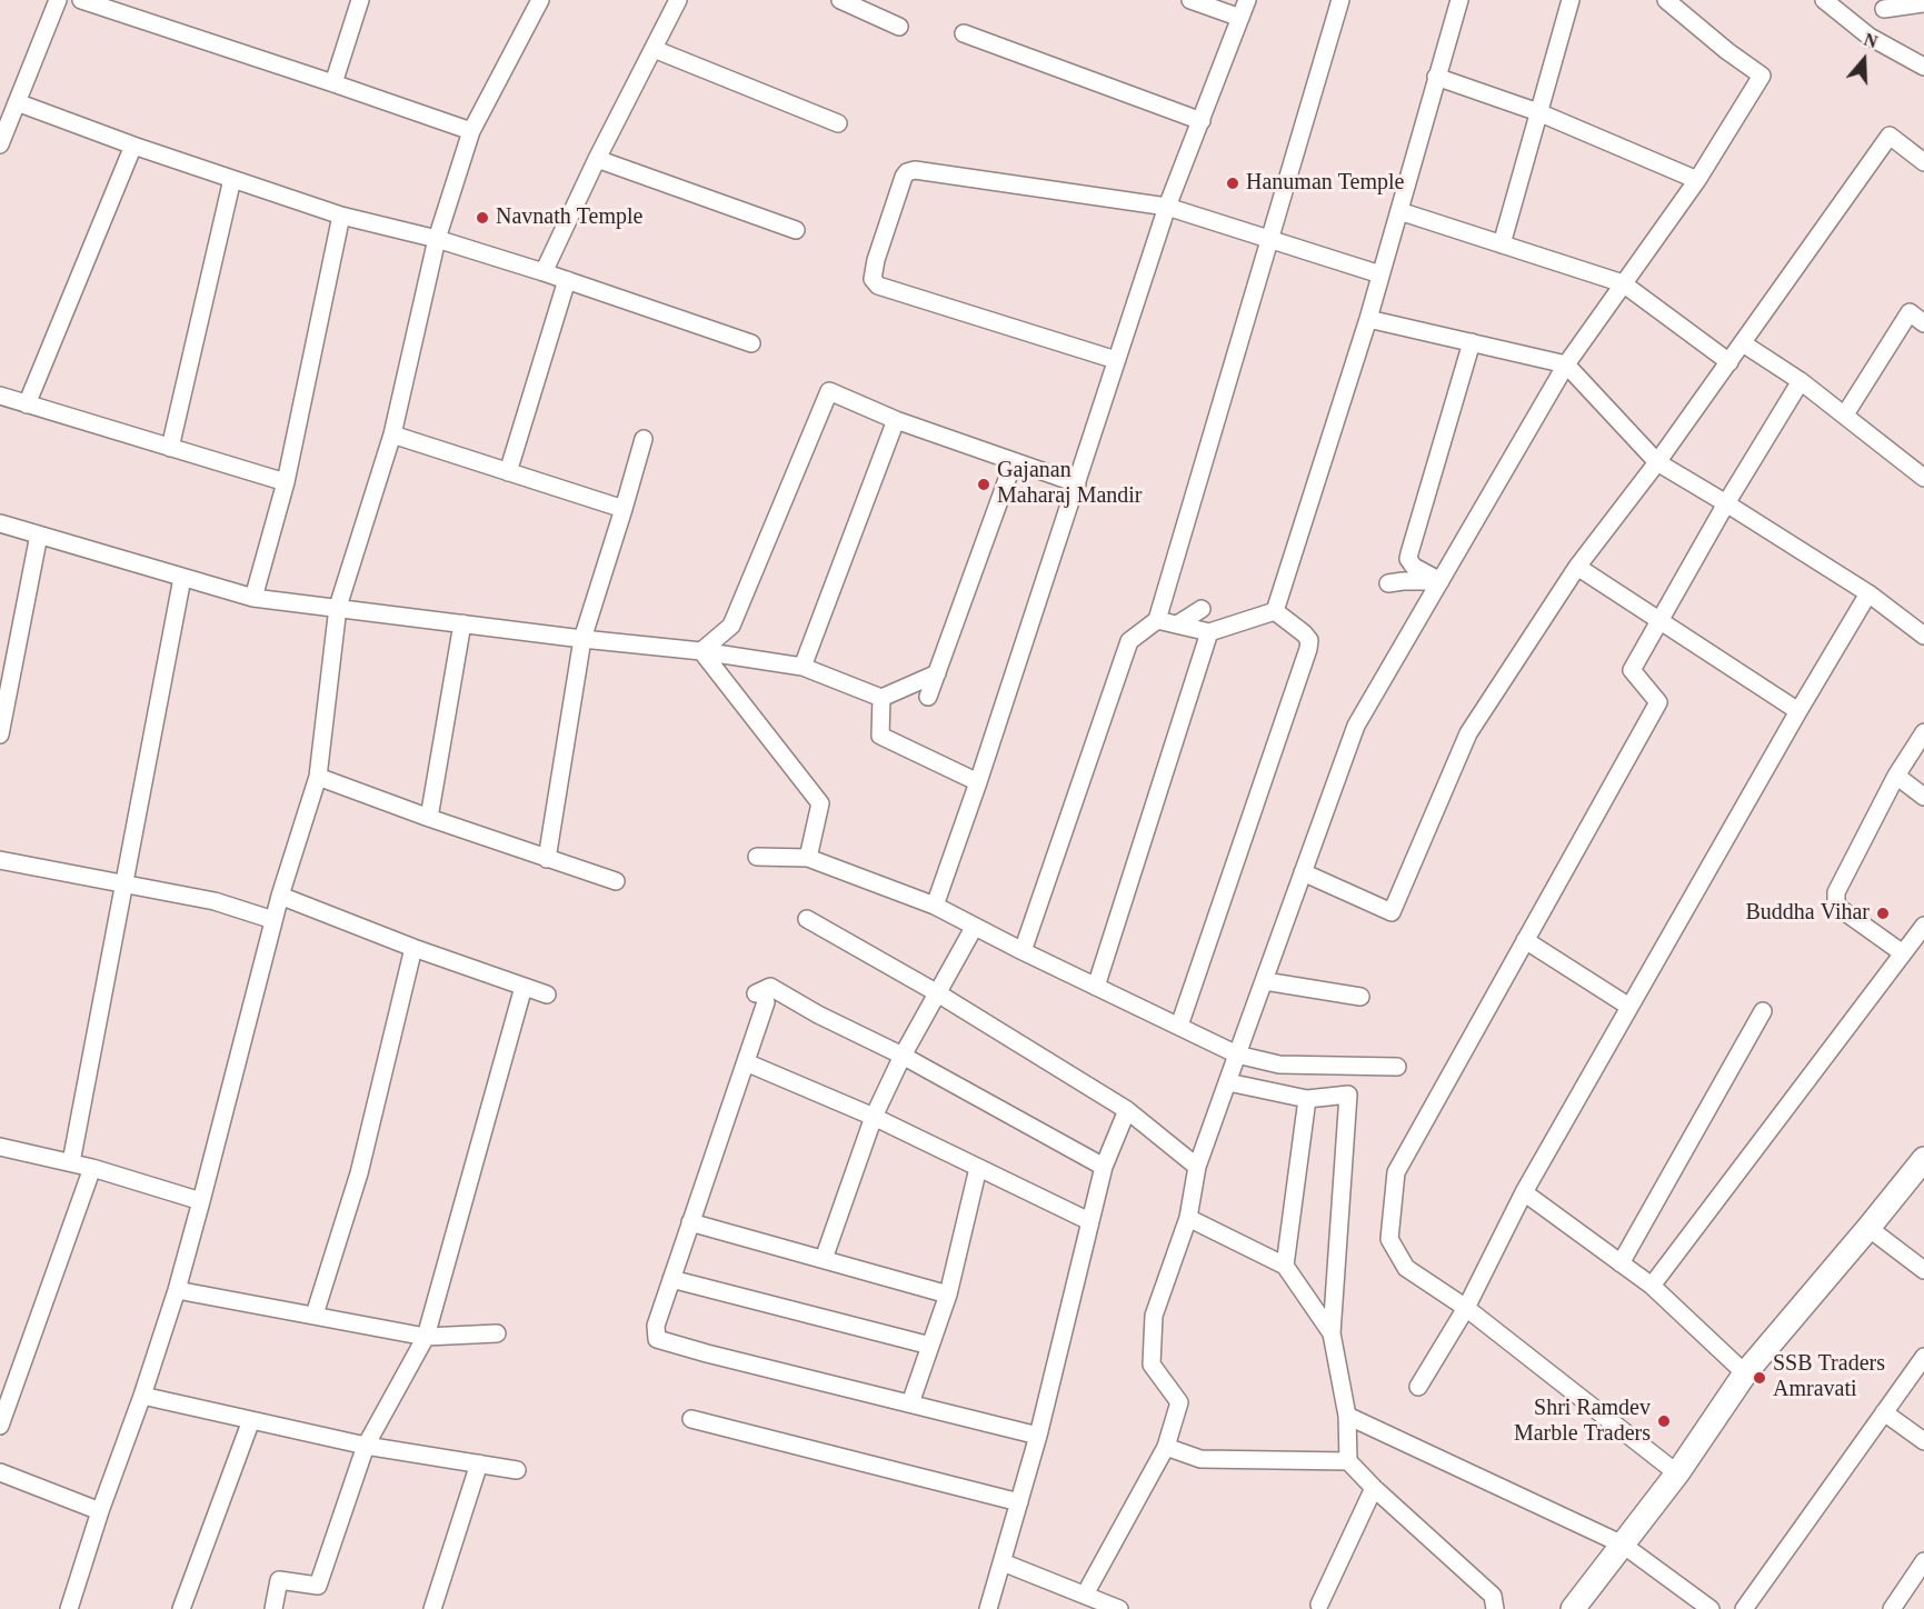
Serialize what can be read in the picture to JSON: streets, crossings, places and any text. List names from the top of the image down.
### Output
{
  "places": [
    "Hanuman Temple",
    "Navnath Temple",
    "Gajanan Maharaj Mandir",
    "Buddha Vihar",
    "SSB Traders Amravati",
    "Shri Ramdev Marble Traders"
  ],
  "north": "top"
}
